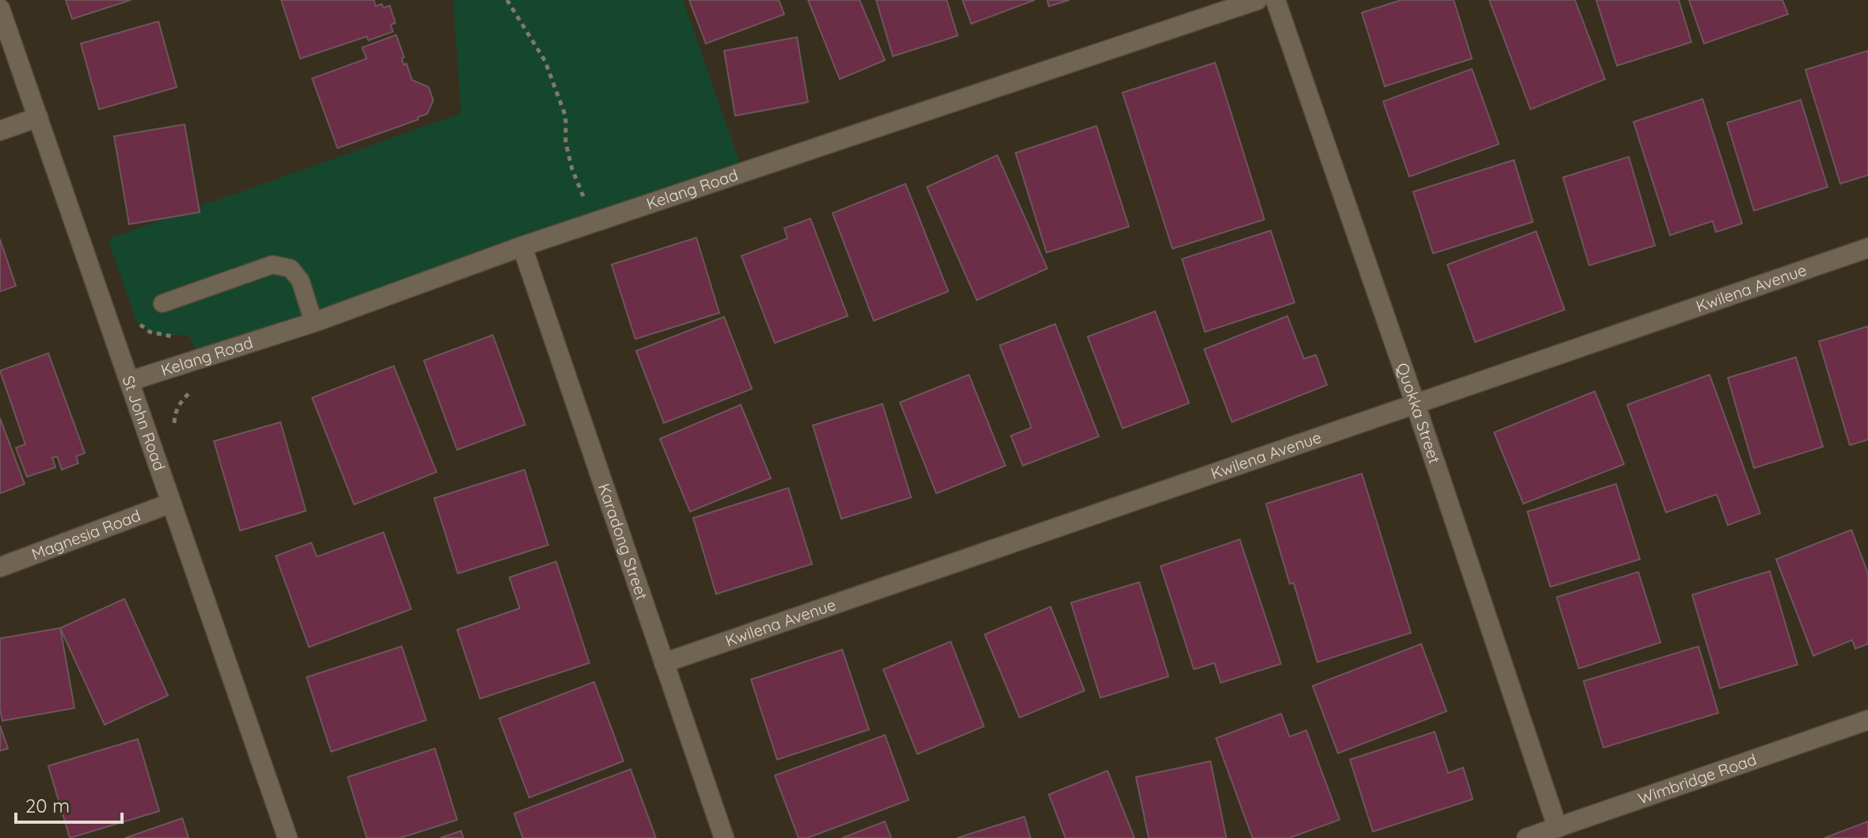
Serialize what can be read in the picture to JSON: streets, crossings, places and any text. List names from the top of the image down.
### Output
{
  "streets": {
    "street": [
      "Kelang Road",
      "Kwilena Avenue",
      "Quokka Street",
      "St John Road",
      "Magnesia Road",
      "Karadong Street",
      "Wimbridge Road"
    ]
  },
  "crossings": [
    ["Kelang Road", "St John Road"],
    ["Kelang Road", "Karadong Street"],
    ["Kwilena Avenue", "Quokka Street"],
    ["Kwilena Avenue", "Karadong Street"],
    ["Quokka Street", "Wimbridge Road"],
    ["St John Road", "Magnesia Road"]
  ],
  "scale_bar": "20 m"
}
